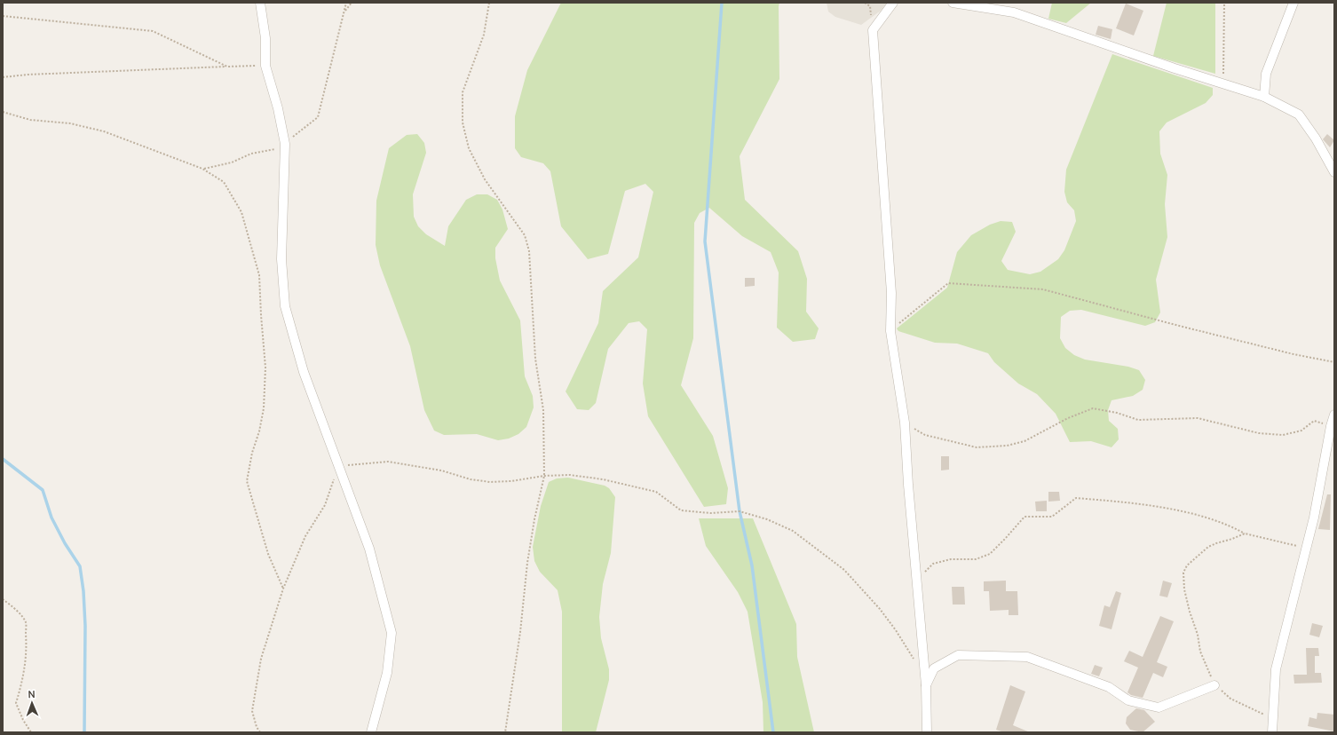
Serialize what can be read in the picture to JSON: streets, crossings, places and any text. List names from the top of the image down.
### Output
{
  "north": "top"
}
